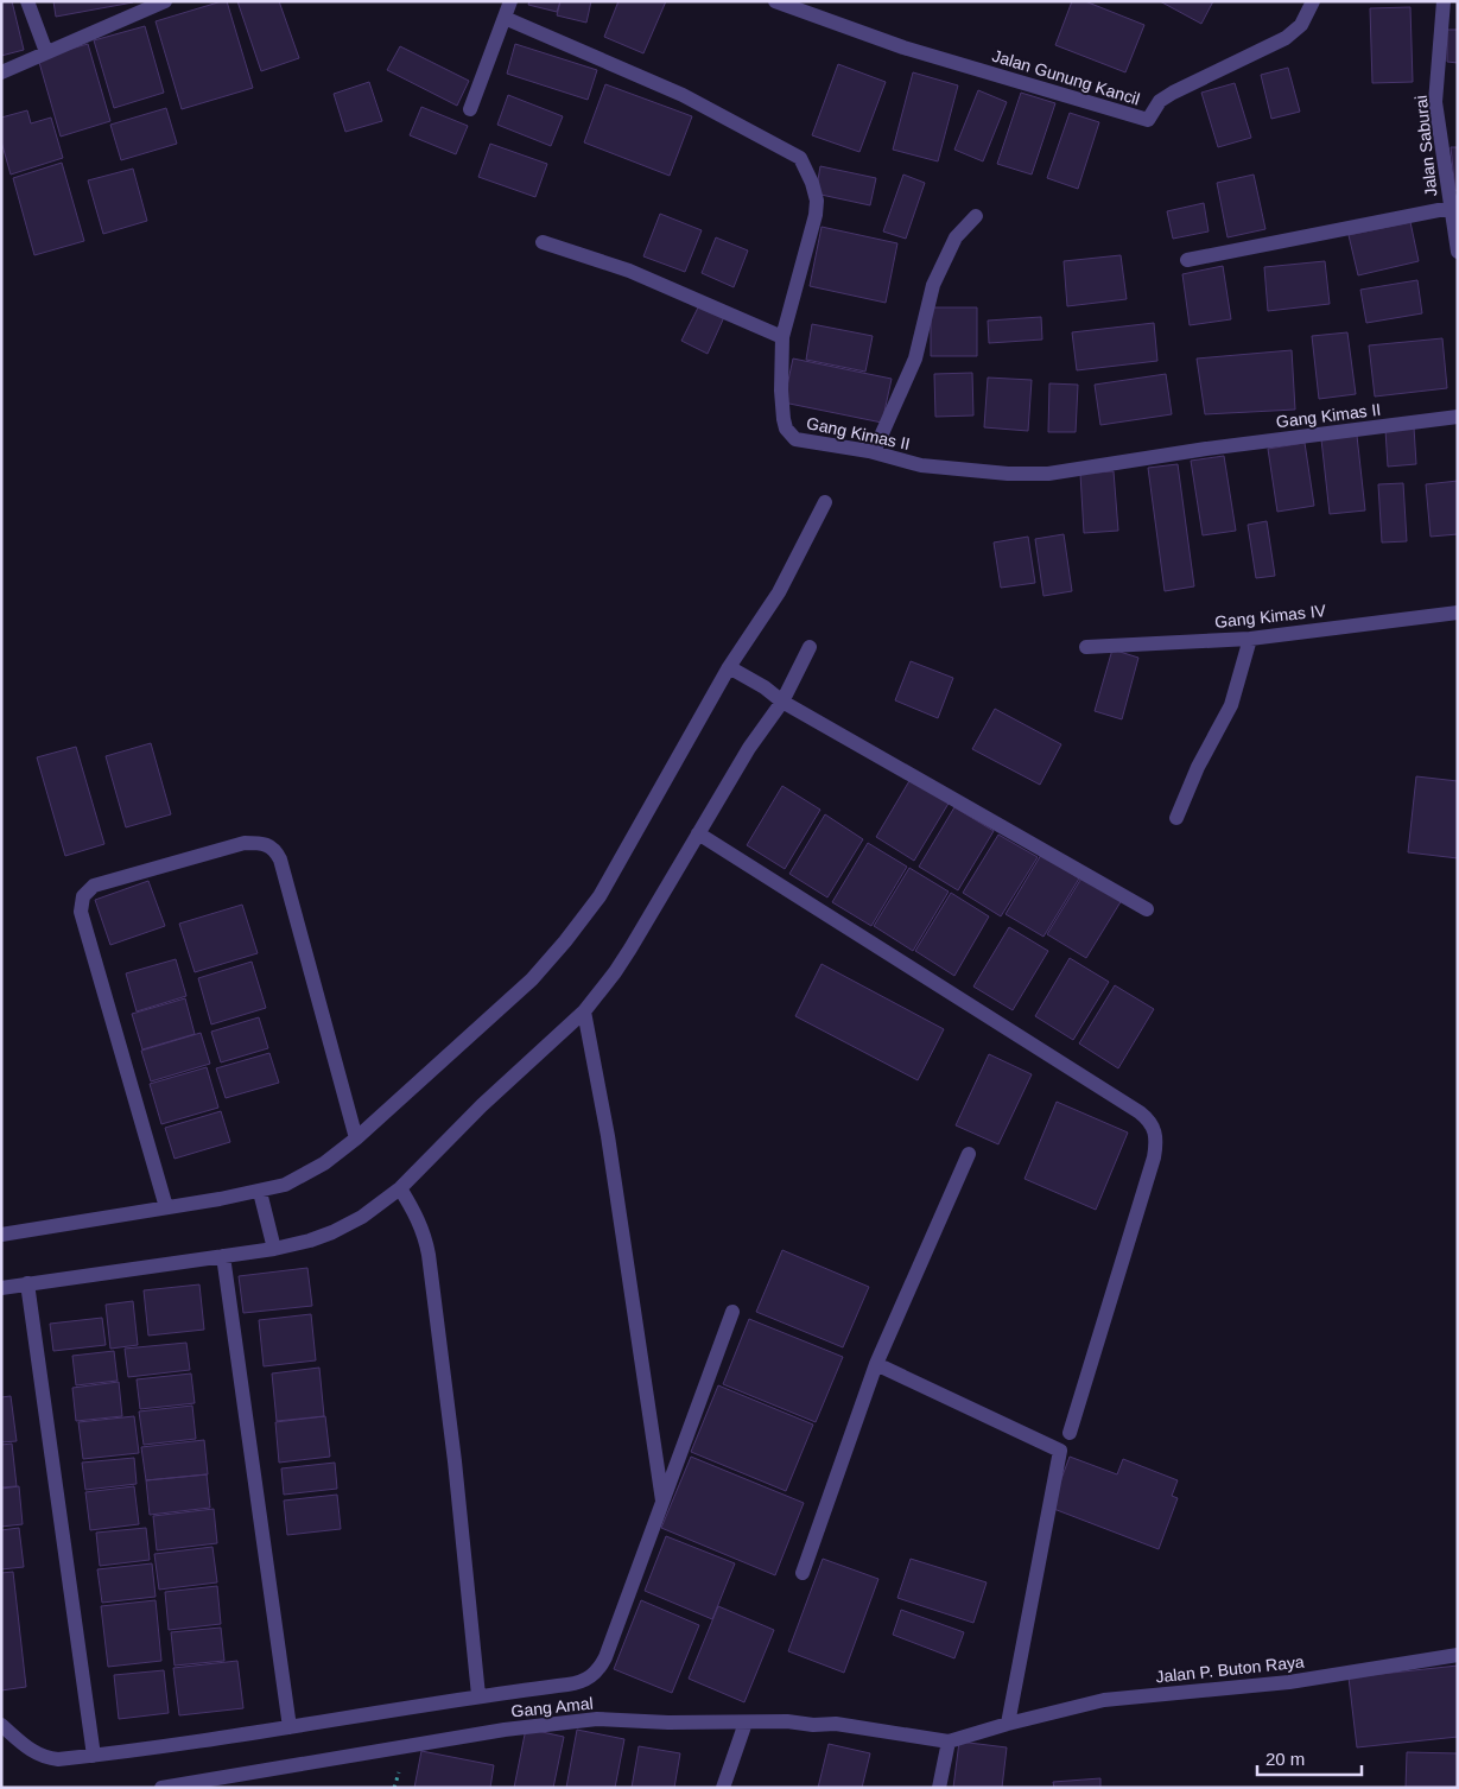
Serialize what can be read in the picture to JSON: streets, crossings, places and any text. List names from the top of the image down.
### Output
{
  "streets": {
    "street": [
      "Jalan Gunung Kancil",
      "Jalan Saburai",
      "Gang Kimas II",
      "Gang Kimas IV",
      "Jalan P. Buton Raya",
      "Gang Amal"
    ]
  },
  "crossings": [
    ["Jalan P. Buton Raya", "Gang Amal"]
  ],
  "scale_bar": "20 m"
}
